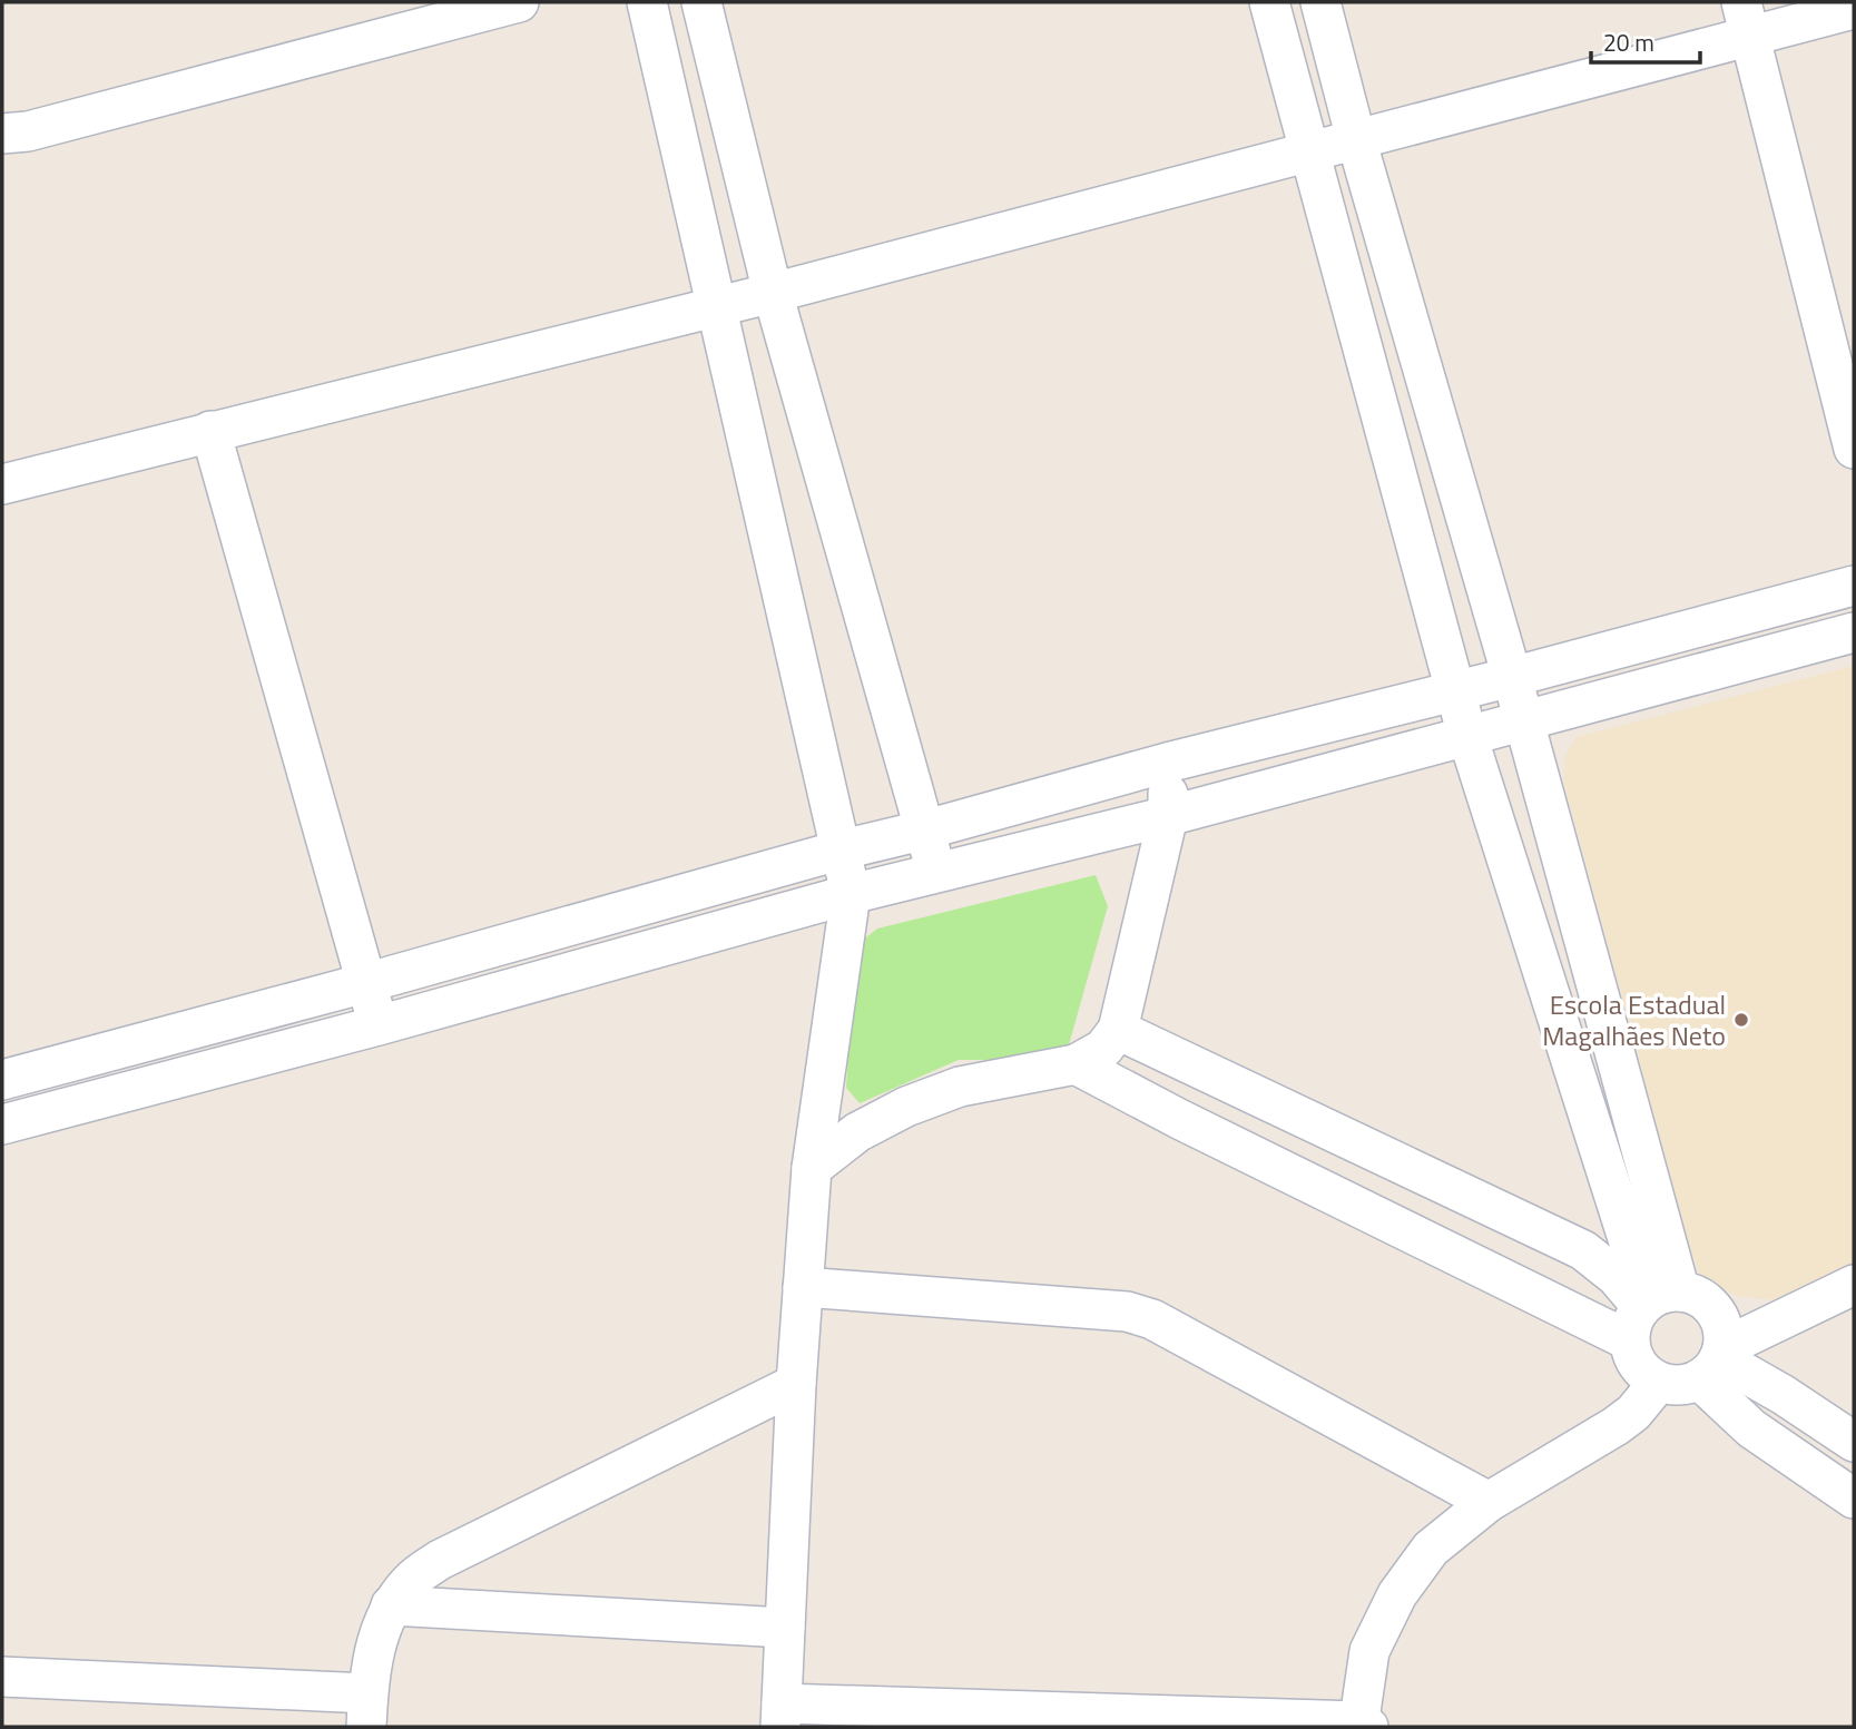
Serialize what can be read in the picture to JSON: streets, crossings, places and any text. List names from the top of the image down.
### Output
{
  "places": ["Escola Estadual Magalhães Neto"],
  "scale_bar": "20 m"
}
